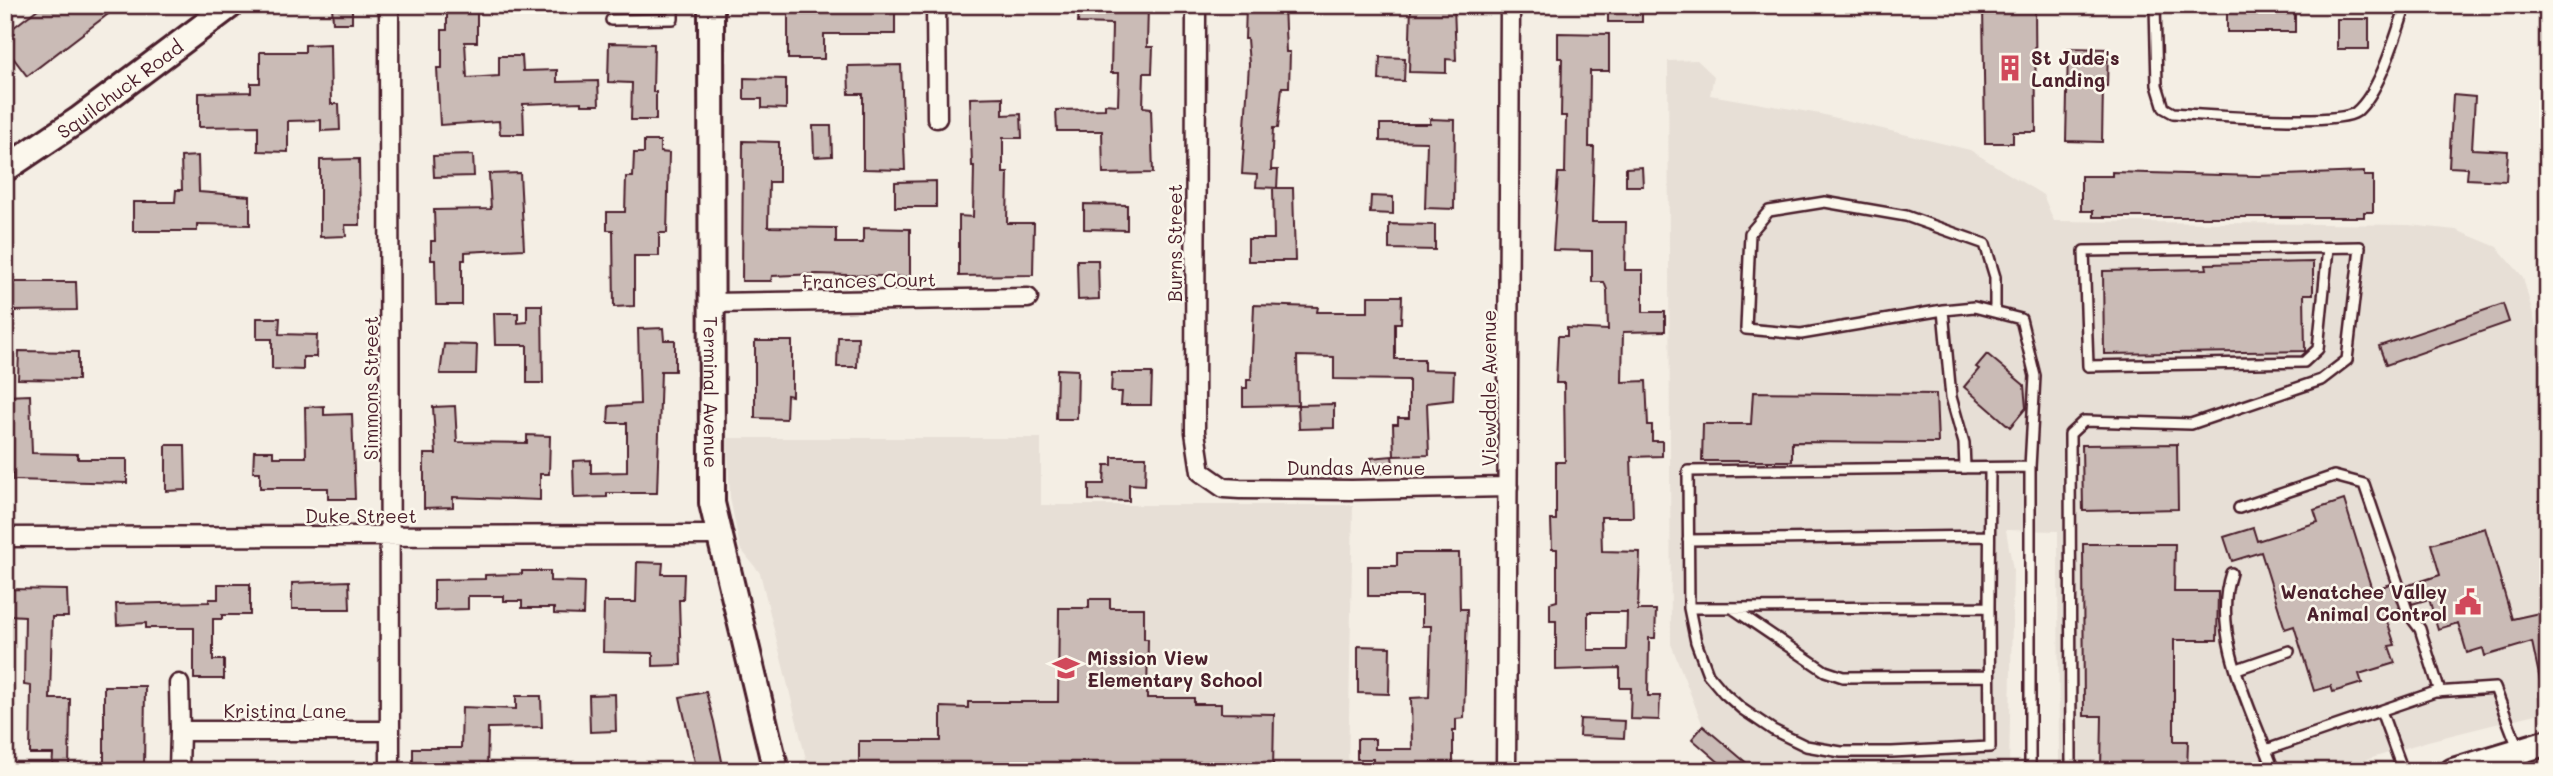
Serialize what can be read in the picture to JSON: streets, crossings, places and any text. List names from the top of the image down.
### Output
{
  "streets": {
    "street": [
      "Squilchuck Road",
      "Burns Street",
      "Frances Court",
      "Simmons Street",
      "Viewdale Avenue",
      "Terminal Avenue",
      "Dundas Avenue",
      "Duke Street",
      "Kristina Lane"
    ]
  },
  "crossings": [
    ["Burns Street", "Dundas Avenue"],
    ["Frances Court", "Terminal Avenue"],
    ["Simmons Street", "Duke Street"],
    ["Simmons Street", "Kristina Lane"],
    ["Viewdale Avenue", "Dundas Avenue"],
    ["Terminal Avenue", "Duke Street"]
  ],
  "places": {
    "building": ["St Jude's Landing"],
    "public building": ["Wenatchee Valley Animal Control"],
    "school or university": ["Mission View Elementary School"]
  }
}
